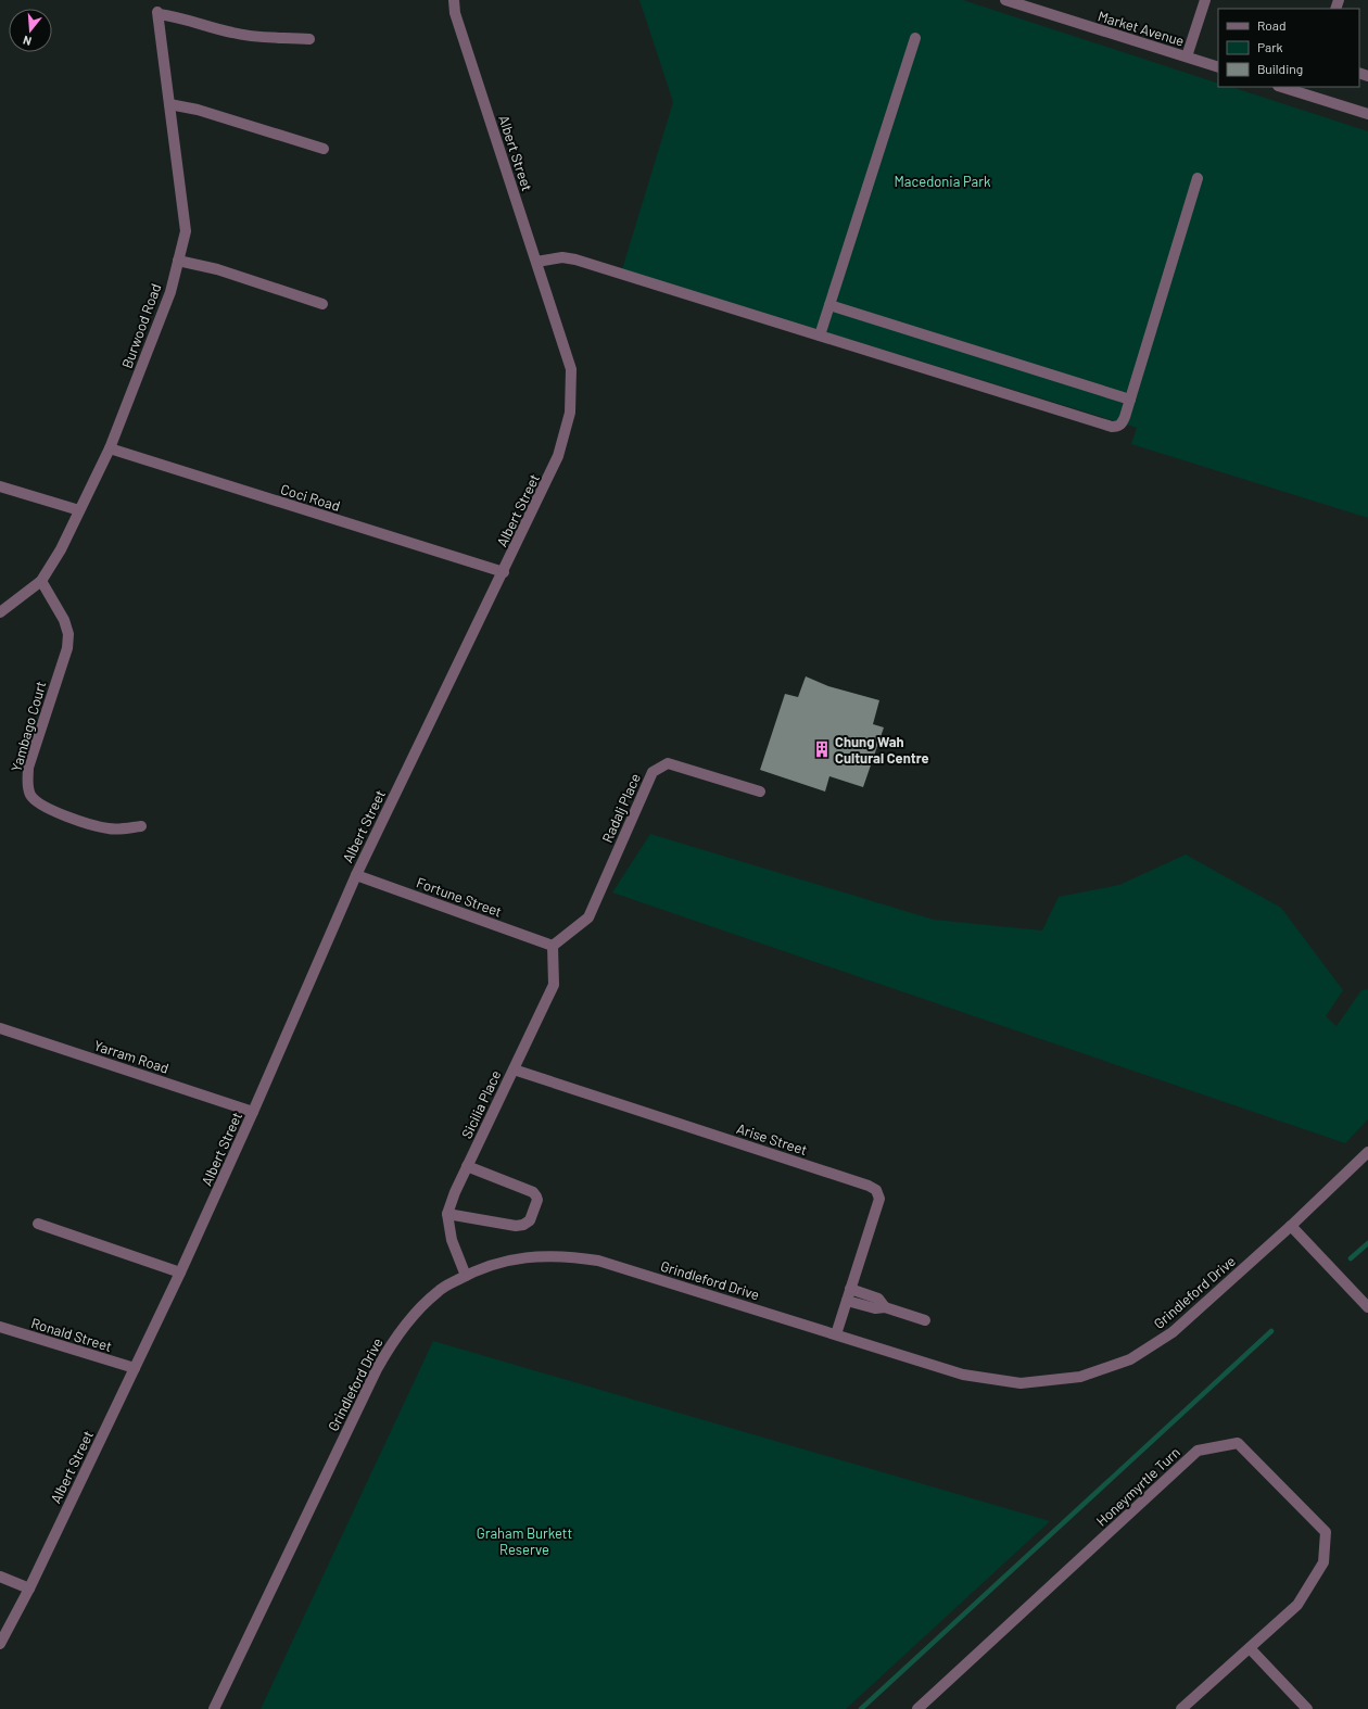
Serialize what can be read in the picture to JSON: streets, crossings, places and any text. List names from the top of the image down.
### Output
{
  "streets": {
    "street": [
      "Market Avenue",
      "Albert Street",
      "Burwood Road",
      "Coci Road",
      "Yambago Court",
      "Radalj Place",
      "Fortune Street",
      "Yarram Road",
      "Sicilia Place",
      "Arise Street",
      "Grindleford Drive",
      "Ronald Street",
      "Honeymyrtle Turn"
    ]
  },
  "crossings": [
    ["Albert Street", "Coci Road"],
    ["Albert Street", "Fortune Street"],
    ["Albert Street", "Yarram Road"],
    ["Albert Street", "Ronald Street"],
    ["Burwood Road", "Coci Road"],
    ["Burwood Road", "Yambago Court"],
    ["Radalj Place", "Fortune Street"],
    ["Radalj Place", "Sicilia Place"],
    ["Fortune Street", "Sicilia Place"],
    ["Sicilia Place", "Arise Street"],
    ["Arise Street", "Grindleford Drive"]
  ],
  "parks": ["Macedonia Park", "Graham Burkett Reserve"],
  "places": {
    "building": ["Chung Wah Cultural Centre"]
  },
  "legend": ["Road", "Park", "Building"],
  "north": "bottom"
}
